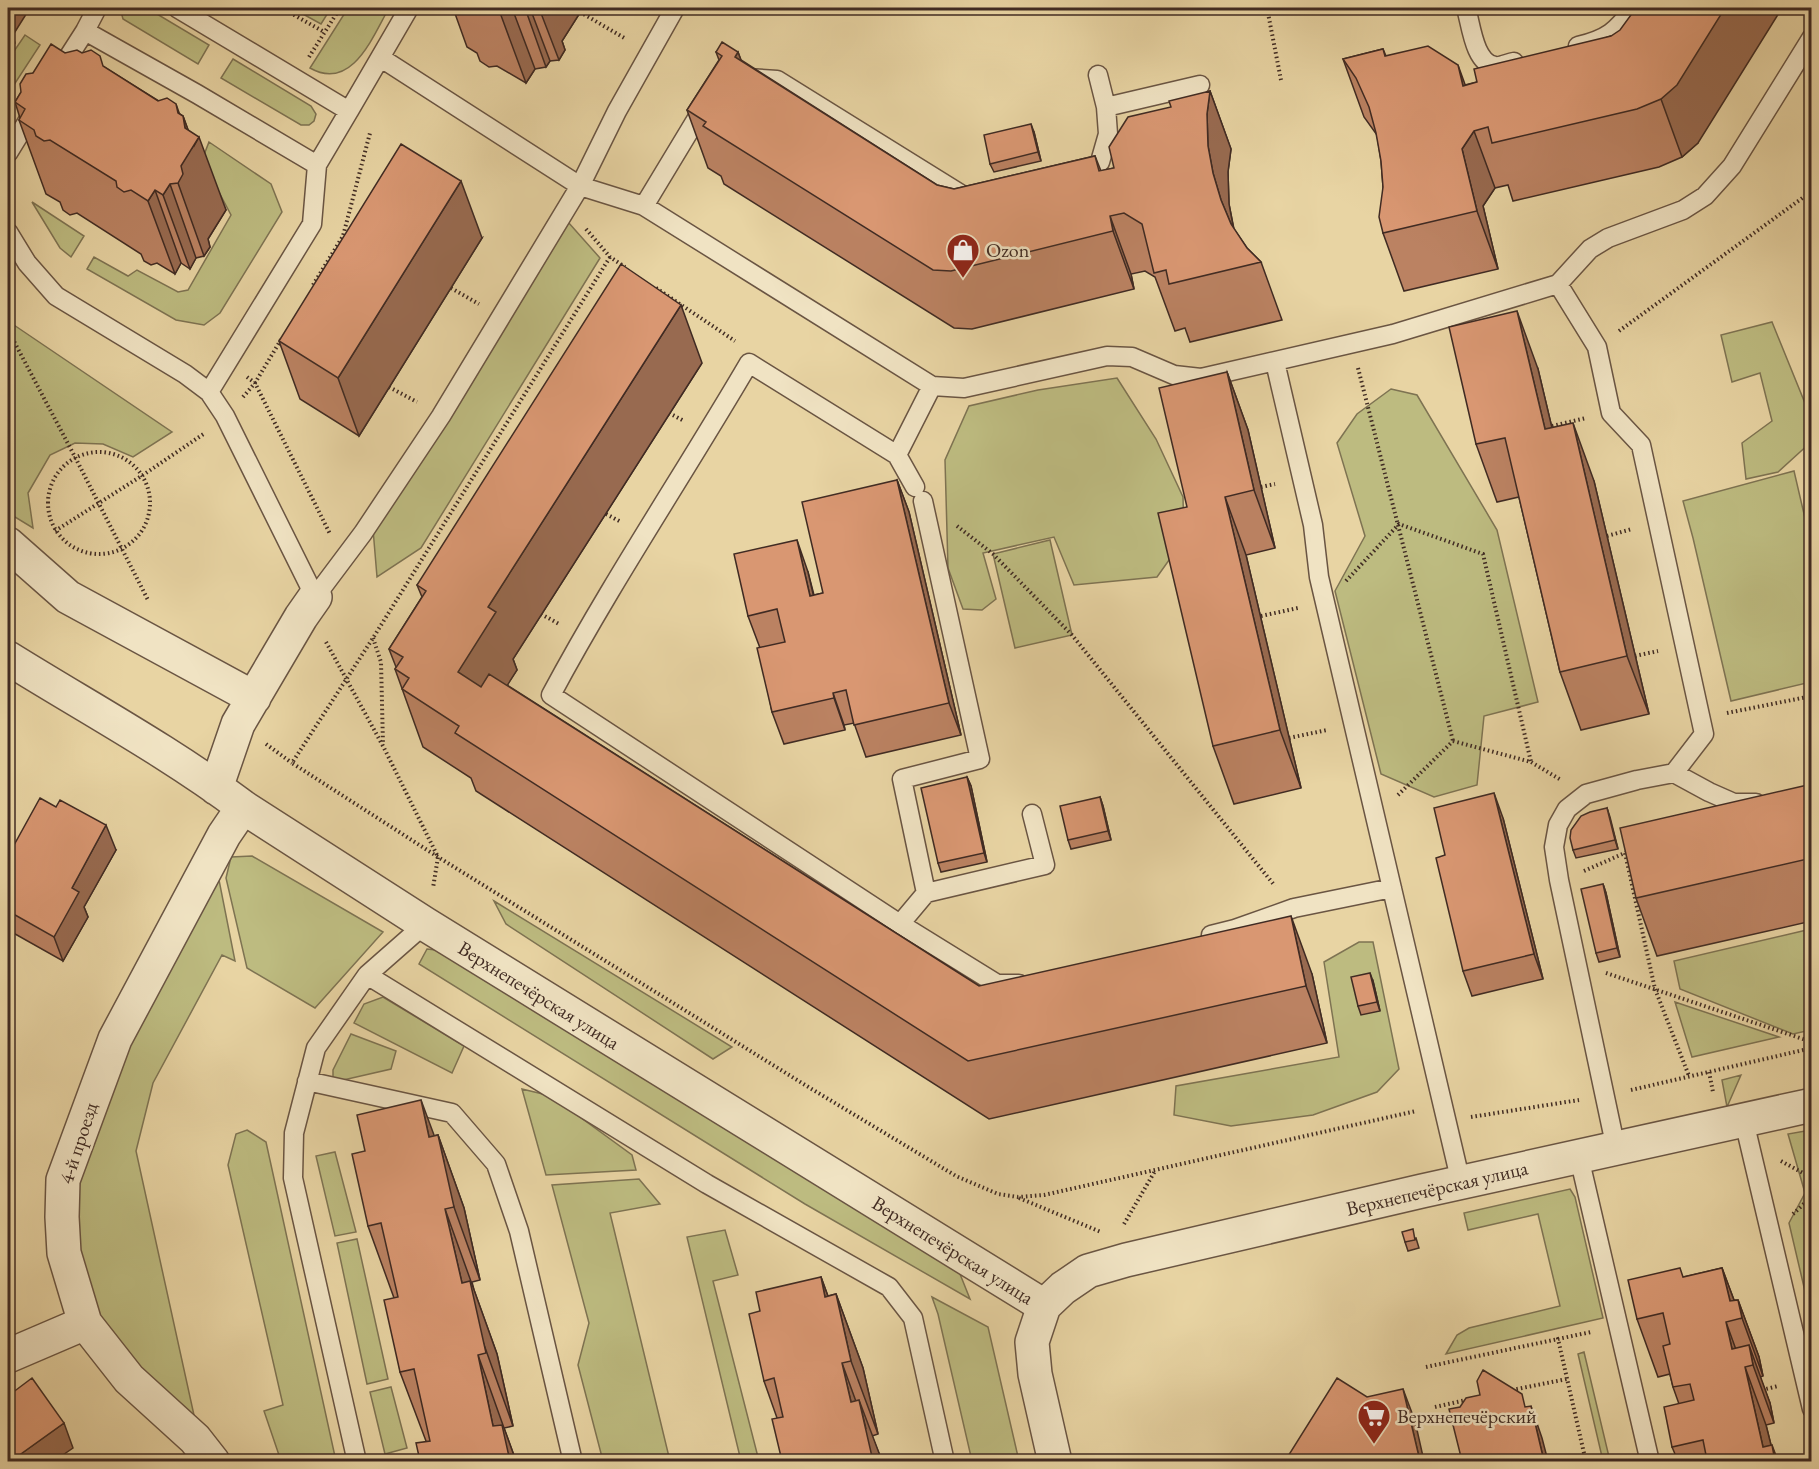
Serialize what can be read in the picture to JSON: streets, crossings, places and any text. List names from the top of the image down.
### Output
{
  "streets": {
    "street": ["Верхнепечёрская улица", "4-й проезд"]
  },
  "crossings": [
    ["Верхнепечёрская улица", "4-й проезд"]
  ],
  "places": {
    "shop": ["Ozon"],
    "supermarket": ["Верхнепечёрский"]
  }
}
